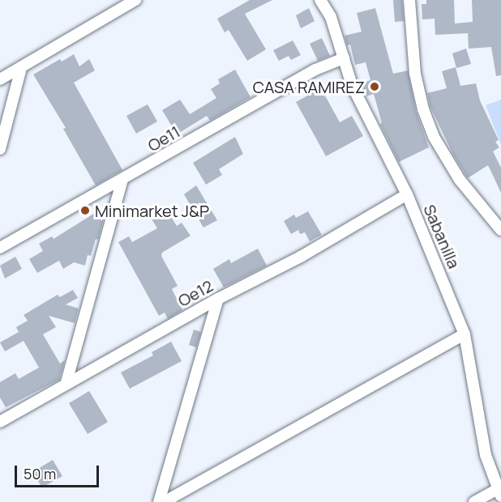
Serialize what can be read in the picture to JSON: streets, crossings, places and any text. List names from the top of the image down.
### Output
{
  "streets": {
    "street": ["Oe11", "Sabanilla", "Oe12"]
  },
  "crossings": [
    ["Oe11", "Sabanilla"],
    ["Sabanilla", "Oe12"]
  ],
  "places": ["CASA RAMIREZ", "Minimarket J&P"],
  "scale_bar": "50 m"
}
